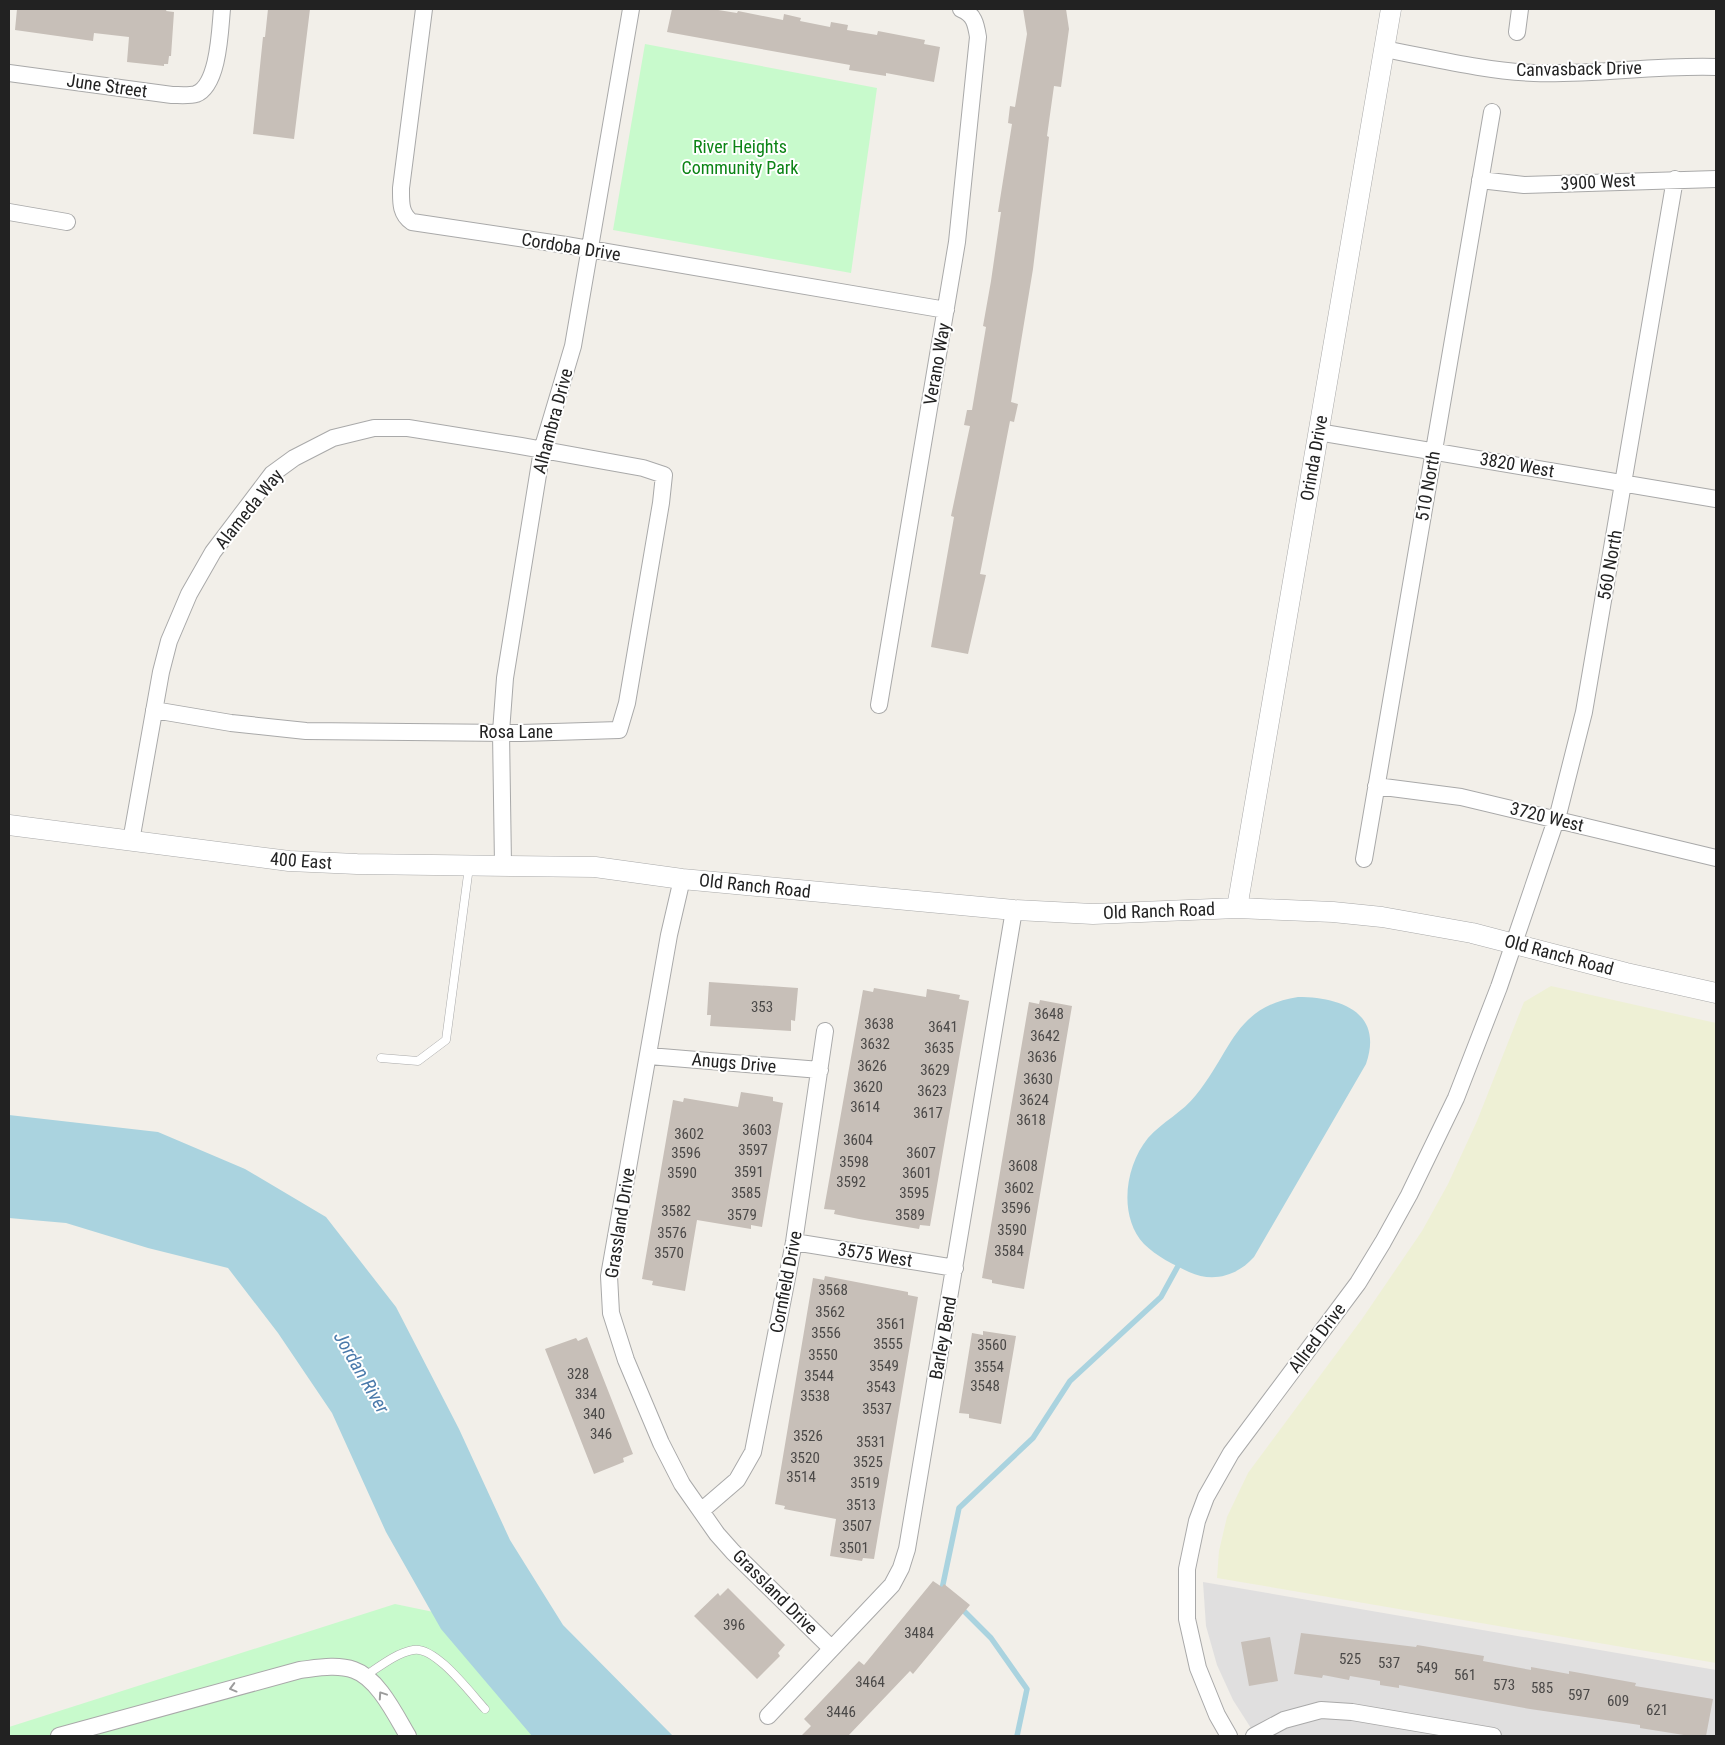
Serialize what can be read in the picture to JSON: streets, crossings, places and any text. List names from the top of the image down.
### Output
{
  "streets": {
    "street": [
      "Canvasback Drive",
      "June Street",
      "3900 West",
      "Cordoba Drive",
      "Verano Way",
      "Alhambra Drive",
      "Orinda Drive",
      "3820 West",
      "510 North",
      "Alameda Way",
      "560 North",
      "Rosa Lane",
      "3720 West",
      "400 East",
      "Old Ranch Road",
      "Anugs Drive",
      "Grassland Drive",
      "3575 West",
      "Cornfield Drive",
      "Barley Bend",
      "Allred Drive"
    ]
  },
  "crossings": [
    ["Canvasback Drive", "Orinda Drive"],
    ["3900 West", "510 North"],
    ["3900 West", "560 North"],
    ["Cordoba Drive", "Verano Way"],
    ["Cordoba Drive", "Alhambra Drive"],
    ["Alhambra Drive", "Alameda Way"],
    ["Alhambra Drive", "Rosa Lane"],
    ["Alhambra Drive", "400 East"],
    ["Orinda Drive", "3820 West"],
    ["Orinda Drive", "Old Ranch Road"],
    ["3820 West", "510 North"],
    ["3820 West", "560 North"],
    ["510 North", "3720 West"],
    ["Alameda Way", "Rosa Lane"],
    ["Alameda Way", "400 East"],
    ["560 North", "3720 West"],
    ["560 North", "Old Ranch Road"],
    ["560 North", "Allred Drive"],
    ["400 East", "Old Ranch Road"],
    ["Old Ranch Road", "Grassland Drive"],
    ["Old Ranch Road", "Barley Bend"],
    ["Old Ranch Road", "Allred Drive"],
    ["Anugs Drive", "Grassland Drive"],
    ["Anugs Drive", "Cornfield Drive"],
    ["Grassland Drive", "Cornfield Drive"],
    ["Grassland Drive", "Barley Bend"],
    ["3575 West", "Cornfield Drive"],
    ["3575 West", "Barley Bend"]
  ],
  "water": ["Jordan River"],
  "parks": ["River Heights Community Park"],
  "house_numbers": [
    "353",
    "3648",
    "3638",
    "3641",
    "3642",
    "3632",
    "3635",
    "3636",
    "3626",
    "3629",
    "3630",
    "3620",
    "3623",
    "3624",
    "3614",
    "3617",
    "3618",
    "3603",
    "3602",
    "3604",
    "3597",
    "3596",
    "3607",
    "3598",
    "3608",
    "3591",
    "3590",
    "3601",
    "3592",
    "3602",
    "3585",
    "3595",
    "3596",
    "3582",
    "3579",
    "3589",
    "3590",
    "3576",
    "3584",
    "3570",
    "3568",
    "3562",
    "3561",
    "3556",
    "3555",
    "3560",
    "3550",
    "3549",
    "3554",
    "328",
    "3544",
    "3548",
    "3543",
    "334",
    "3538",
    "3537",
    "340",
    "346",
    "3526",
    "3531",
    "3520",
    "3525",
    "3514",
    "3519",
    "3513",
    "3507",
    "3501",
    "396",
    "3484",
    "525",
    "537",
    "549",
    "561",
    "3464",
    "573",
    "585",
    "597",
    "609",
    "621",
    "3446"
  ]
}
